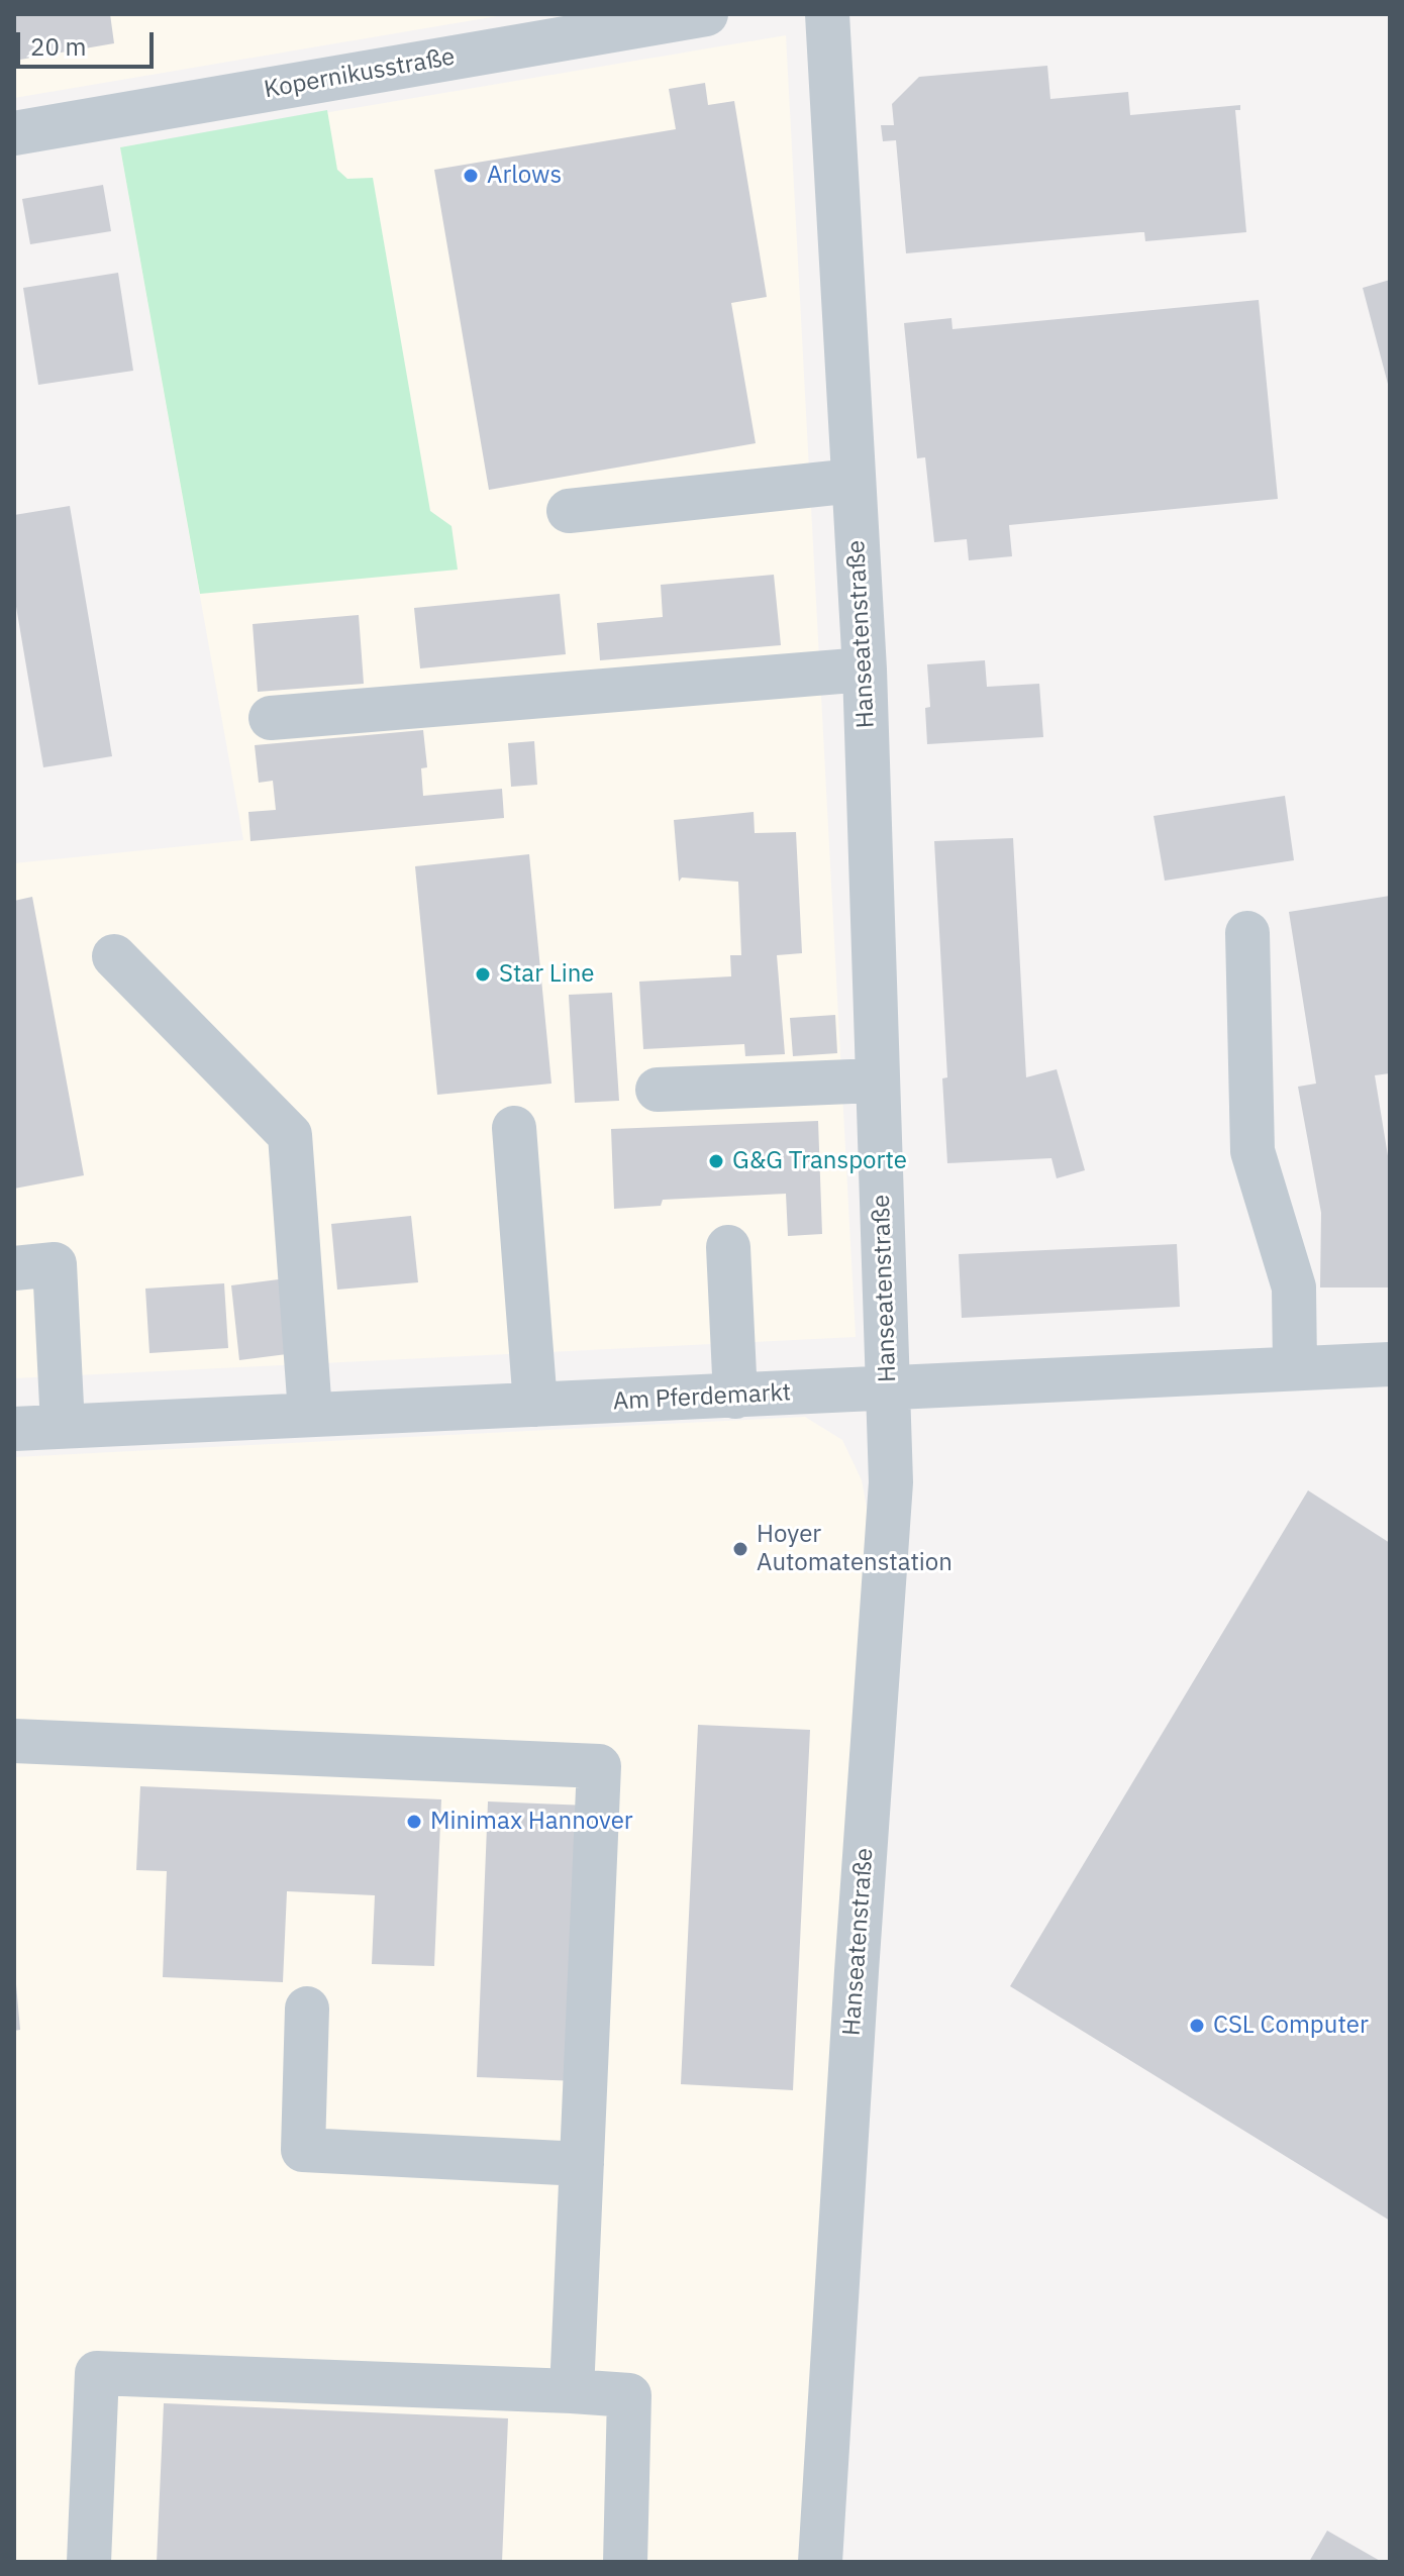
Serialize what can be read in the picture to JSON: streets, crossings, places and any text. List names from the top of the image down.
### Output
{
  "streets": {
    "street": ["Kopernikusstraße", "Hanseatenstraße", "Am Pferdemarkt"]
  },
  "crossings": [
    ["Hanseatenstraße", "Am Pferdemarkt"]
  ],
  "places": [
    "Arlows",
    "Star Line",
    "G&G Transporte",
    "Hoyer Automatenstation",
    "Minimax Hannover",
    "CSL Computer"
  ],
  "scale_bar": "20 m"
}
